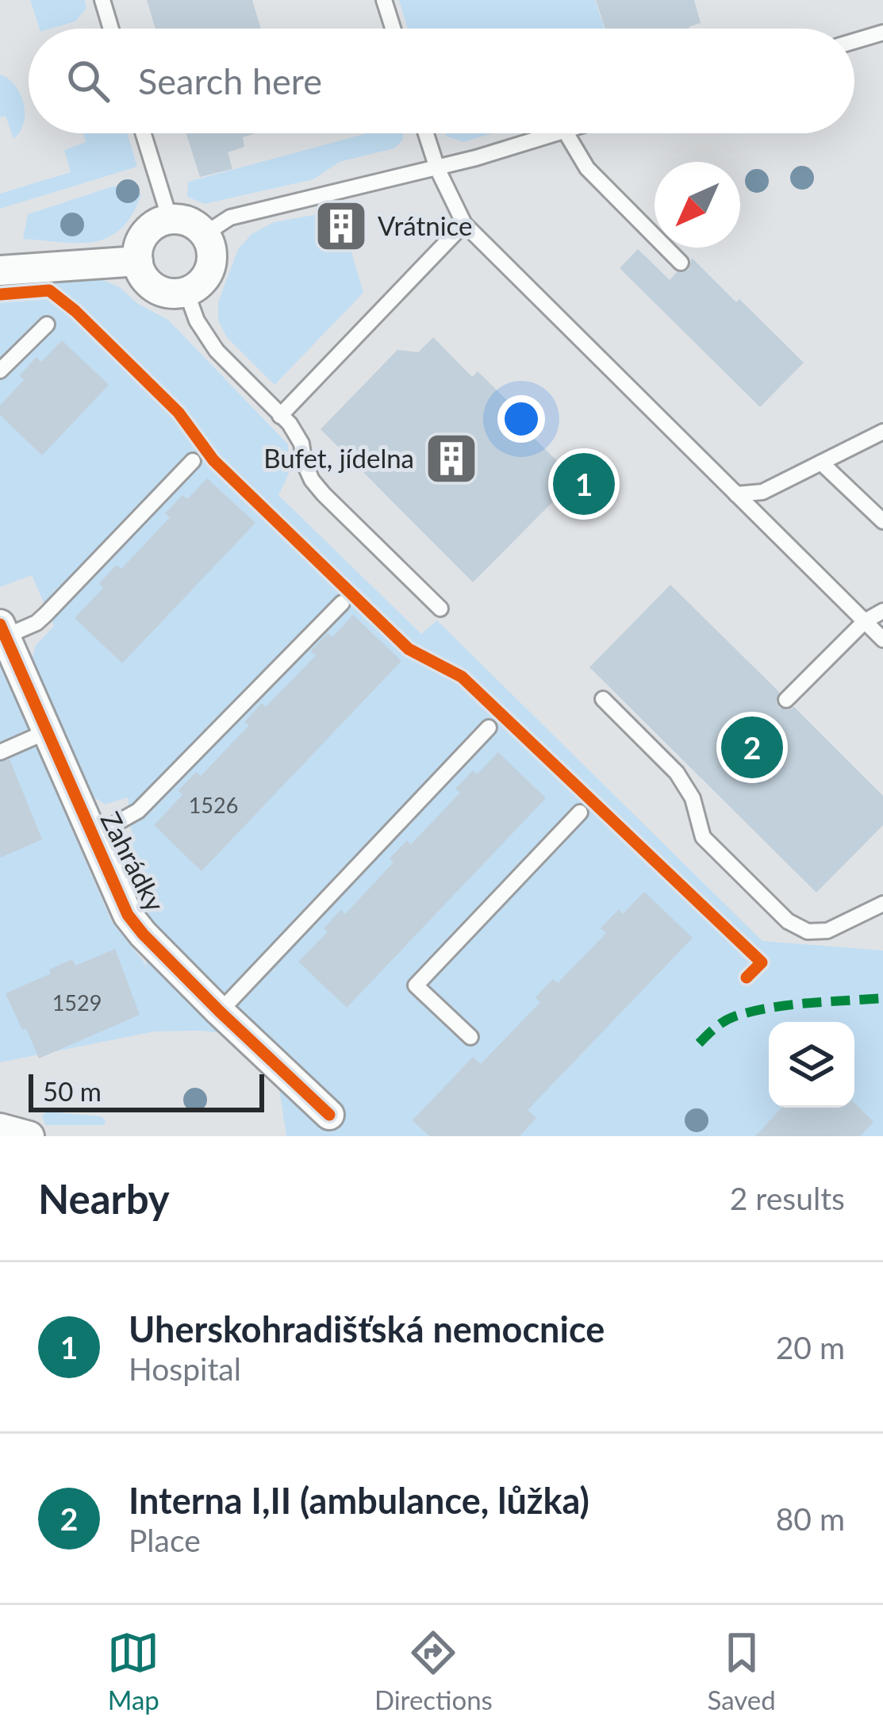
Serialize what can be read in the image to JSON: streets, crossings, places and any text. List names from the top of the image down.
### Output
{
  "streets": {
    "street": ["Zahrádky"]
  },
  "places": {
    "building": ["Vrátnice", "Bufet, jídelna"]
  },
  "house_numbers": ["1526", "1529"],
  "scale_bar": "50 m",
  "north": "bottom left",
  "page": {
    "search": "Search here",
    "pins": ["1", "2"],
    "scale": "50 m",
    "heading": ["Nearby", "2 results"],
    "list": [
      {
        "mark": "1",
        "name": "Uherskohradišťská nemocnice",
        "note": "Hospital",
        "value": "20 m"
      },
      {
        "mark": "2",
        "name": "Interna I,II (ambulance, lůžka)",
        "note": "Place",
        "value": "80 m"
      }
    ],
    "nav": ["Map", "Directions", "Saved"]
  }
}
